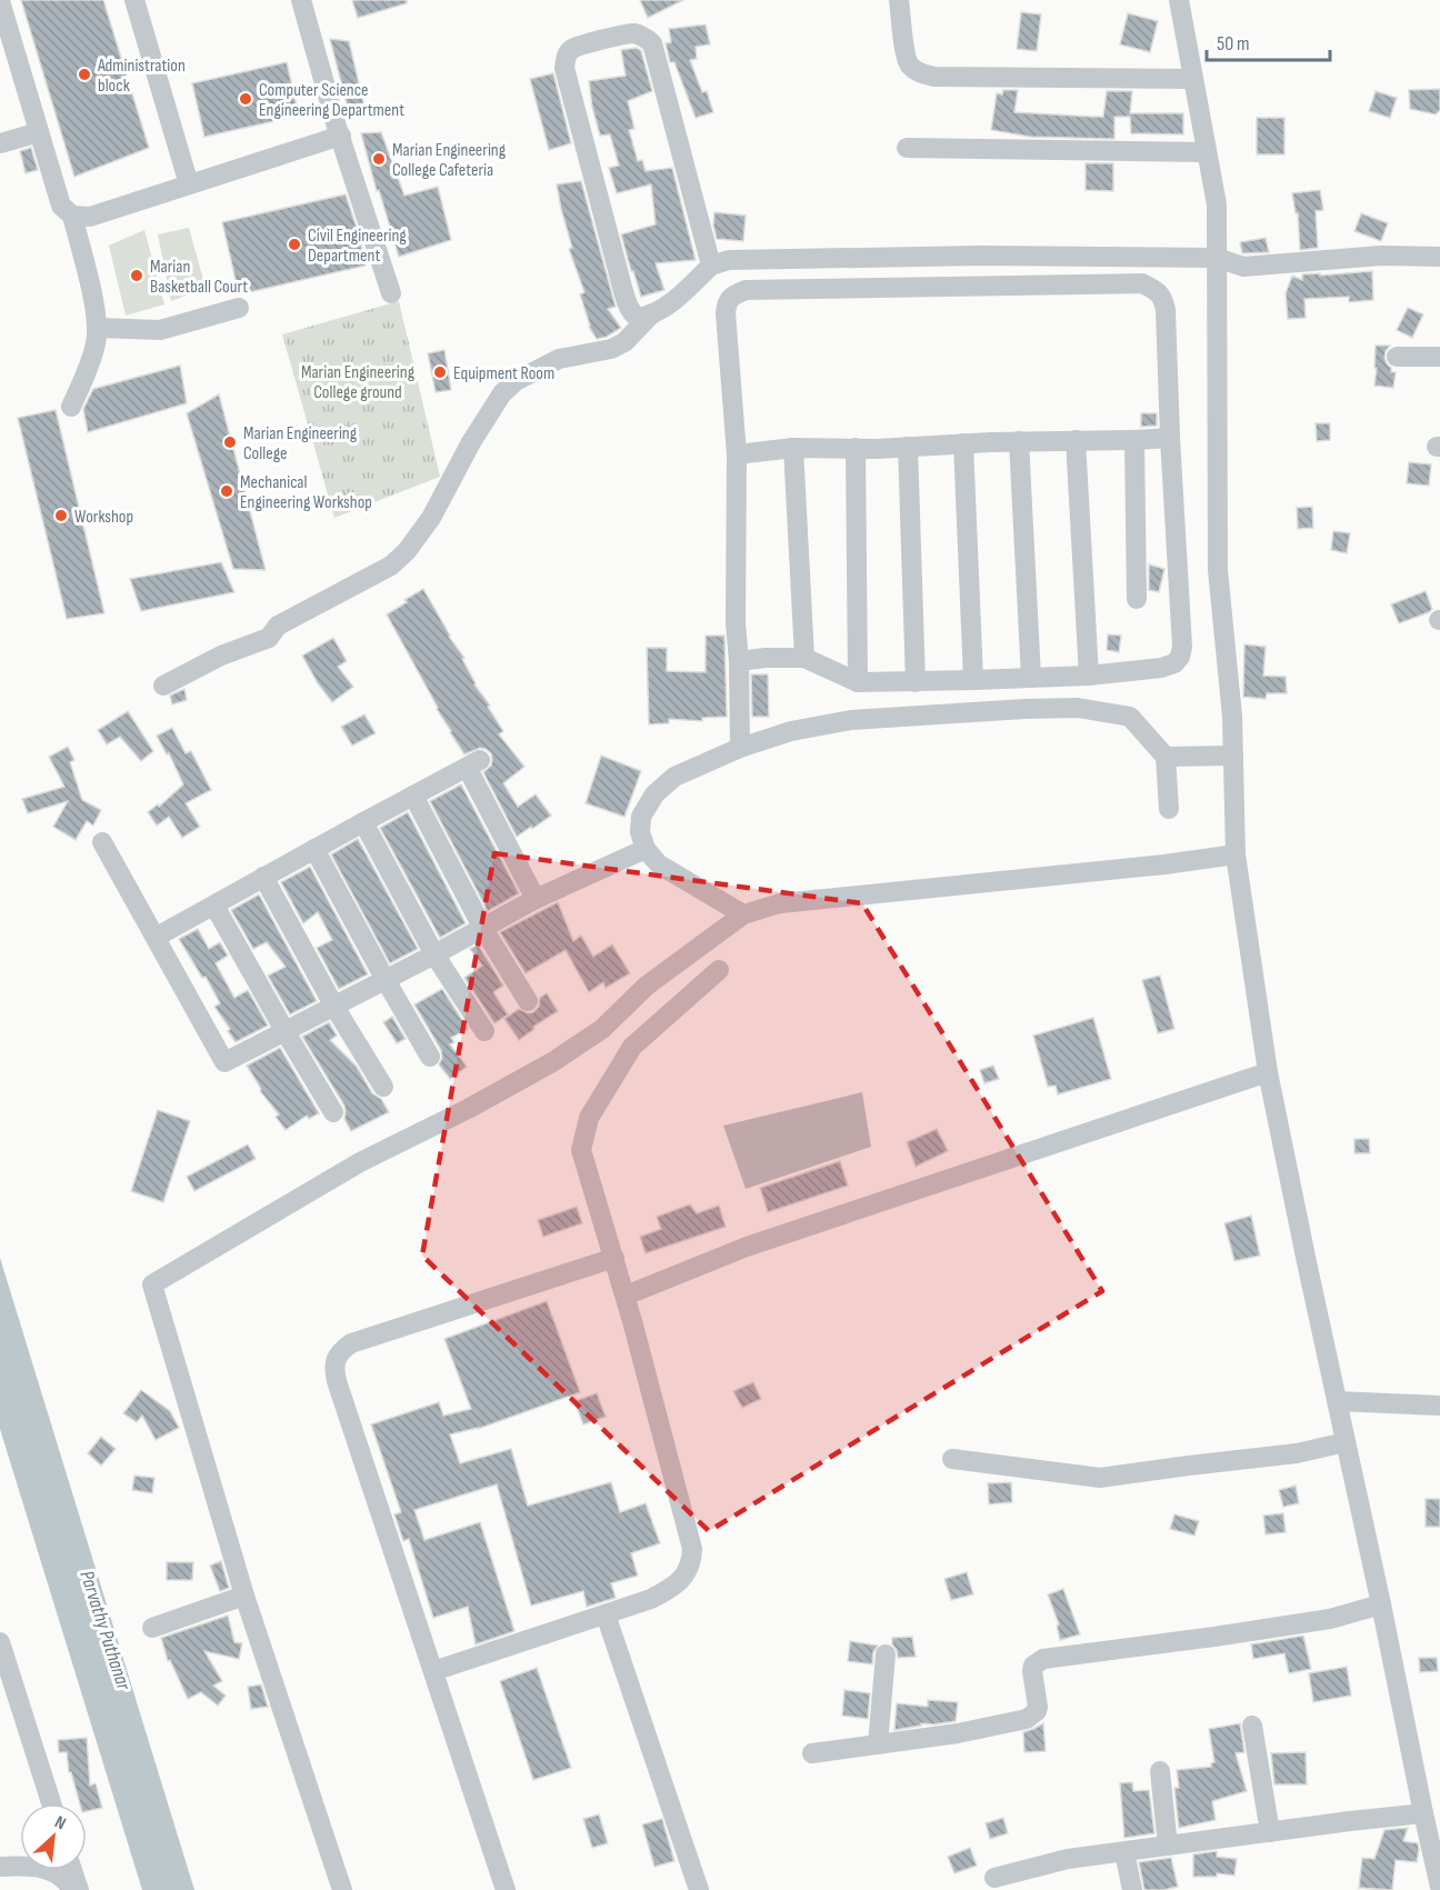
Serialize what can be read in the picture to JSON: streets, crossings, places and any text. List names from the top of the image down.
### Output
{
  "water": ["Parvathy Puthanar"],
  "parks": ["Marian Engineering College ground"],
  "places": [
    "Administration block",
    "Computer Science Engineering Department",
    "Marian Engineering College Cafeteria",
    "Civil Engineering Department",
    "Marian Basketball Court",
    "Equipment Room",
    "Marian Engineering College",
    "Mechanical Engineering Workshop",
    "Workshop"
  ],
  "scale_bar": "50 m",
  "north": "top right"
}
